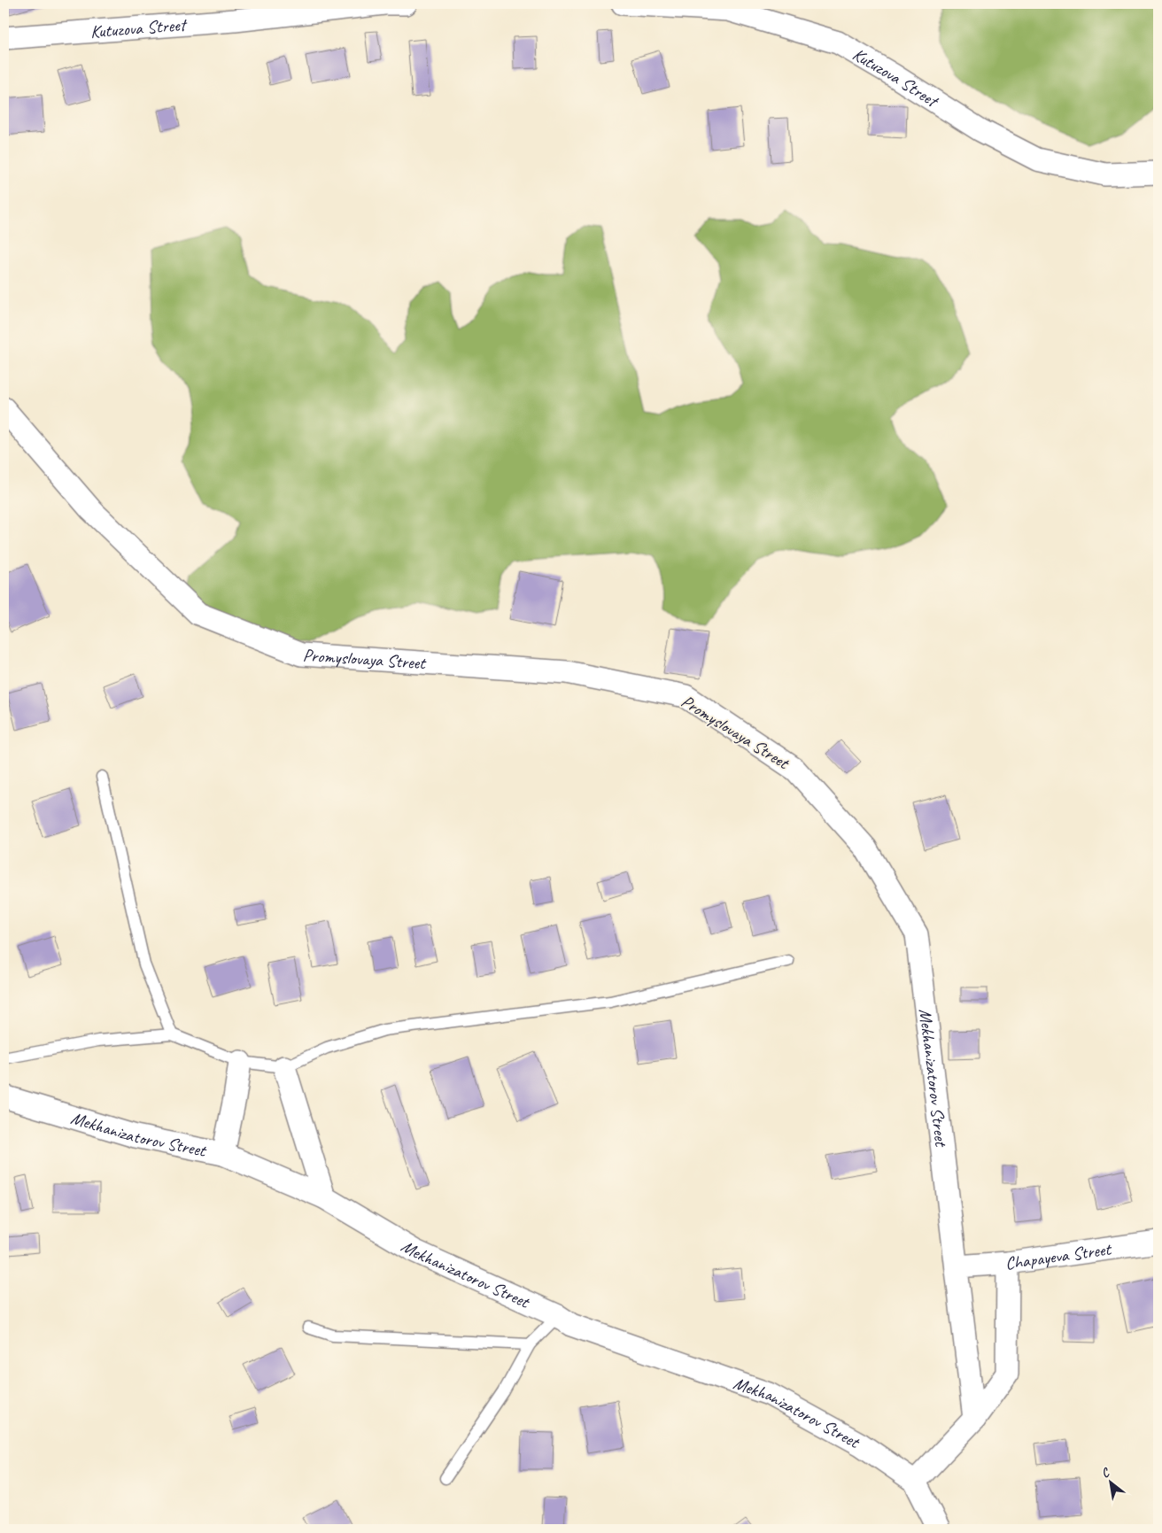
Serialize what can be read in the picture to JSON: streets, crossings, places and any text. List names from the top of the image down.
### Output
{
  "streets": {
    "street": [
      "Kutuzova Street",
      "Promyslovaya Street",
      "Mekhanizatorov Street",
      "Chapayeva Street"
    ]
  },
  "crossings": [
    ["Promyslovaya Street", "Mekhanizatorov Street"],
    ["Mekhanizatorov Street", "Chapayeva Street"]
  ],
  "north": "top left"
}
